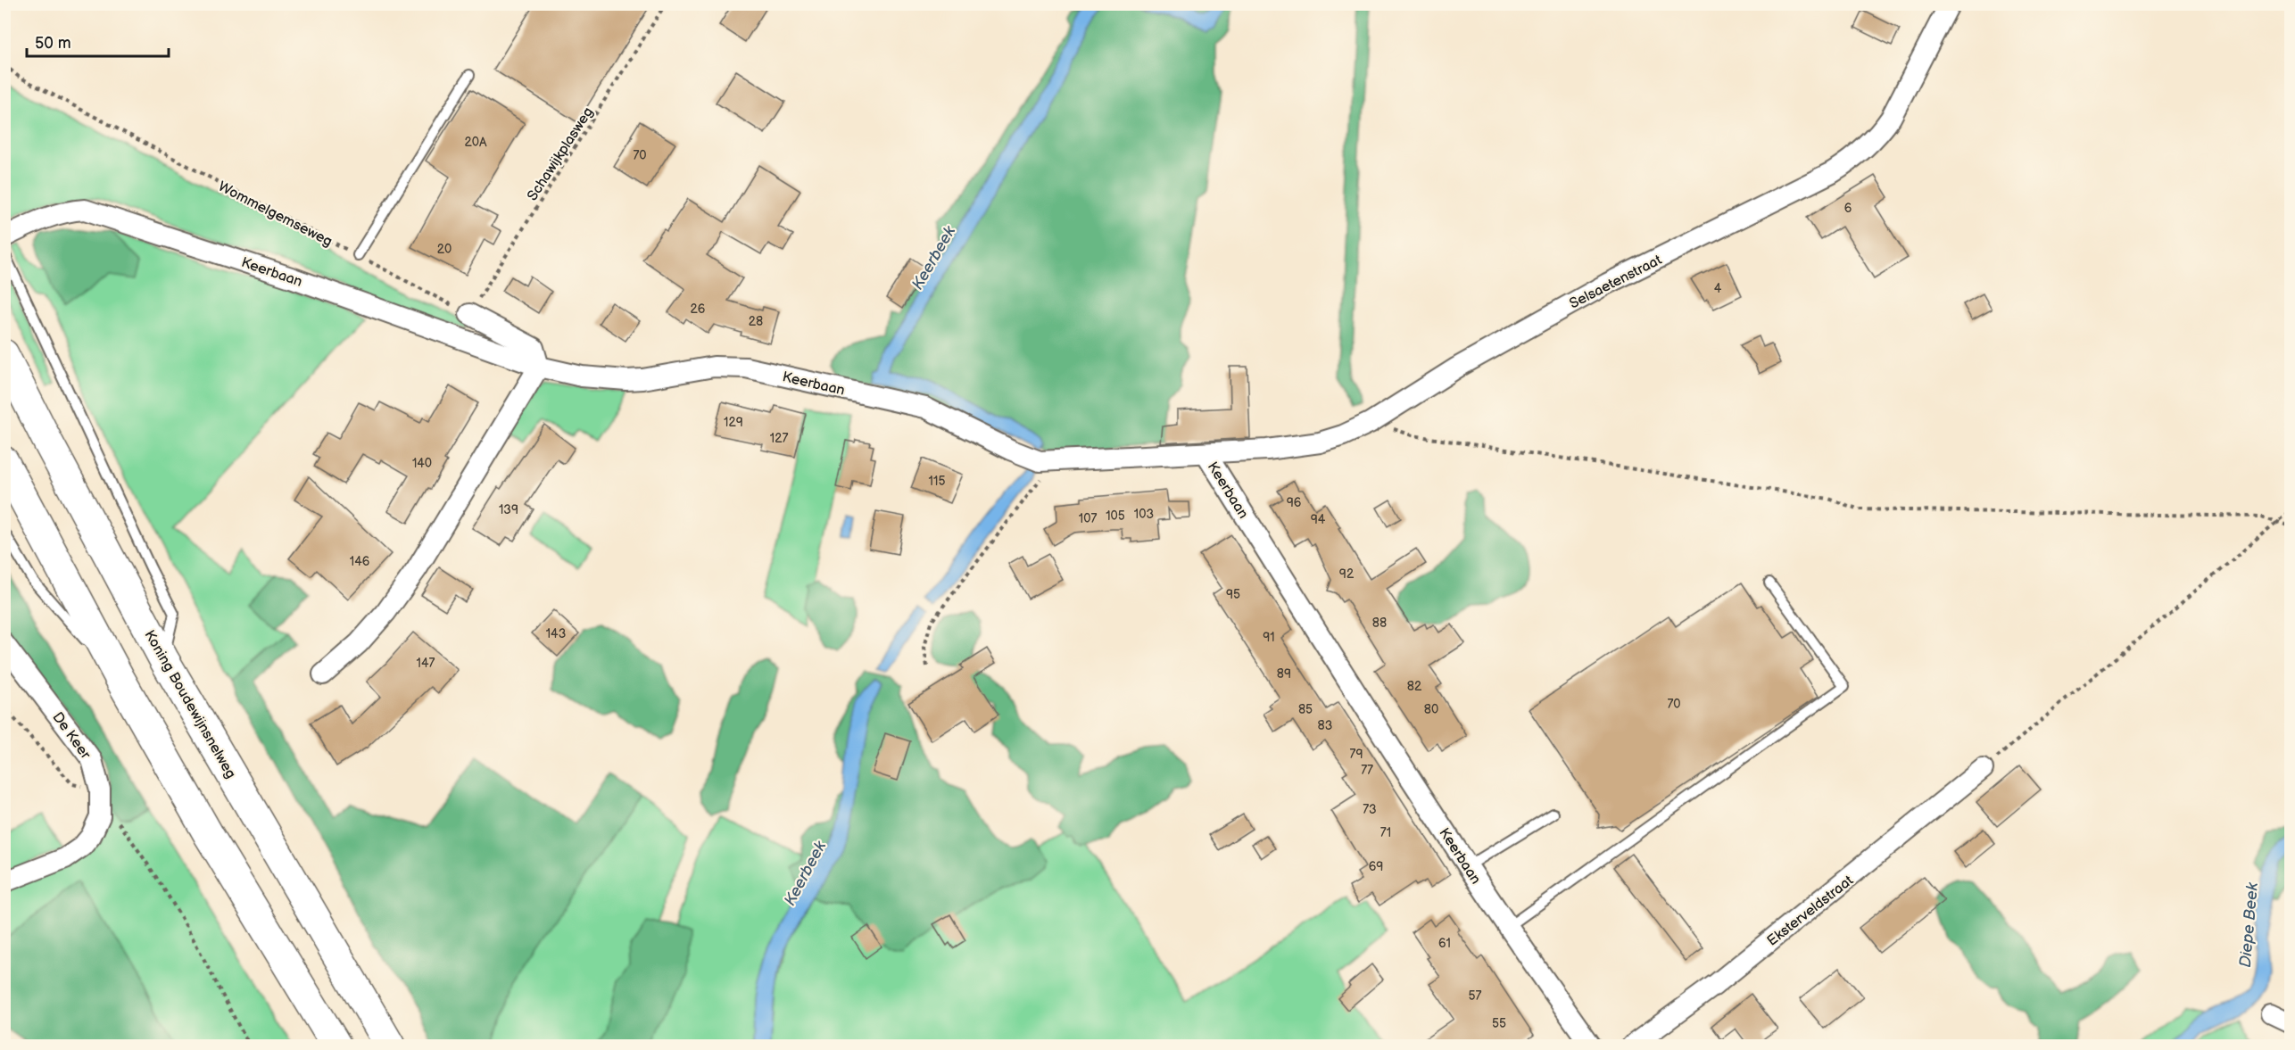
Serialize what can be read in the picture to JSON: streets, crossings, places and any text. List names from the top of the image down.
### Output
{
  "streets": {
    "highway": ["Koning Boudewijnsnelweg"],
    "street": [
      "Keerbaan",
      "Selsaetenstraat",
      "De Keer",
      "Eksterveldstraat"
    ],
    "path": ["Schawijkplasweg", "Wommelgemseweg"]
  },
  "crossings": [
    ["Schawijkplasweg", "Wommelgemseweg"],
    ["Keerbaan", "Selsaetenstraat"]
  ],
  "water": ["Keerbeek", "Diepe Beek"],
  "house_numbers": [
    "20A",
    "70",
    "6",
    "20",
    "4",
    "26",
    "28",
    "129",
    "127",
    "140",
    "115",
    "96",
    "139",
    "103",
    "105",
    "107",
    "94",
    "146",
    "92",
    "95",
    "88",
    "143",
    "91",
    "147",
    "89",
    "82",
    "70",
    "85",
    "80",
    "83",
    "79",
    "77",
    "73",
    "71",
    "69",
    "61",
    "57",
    "55"
  ],
  "scale_bar": "50 m"
}
